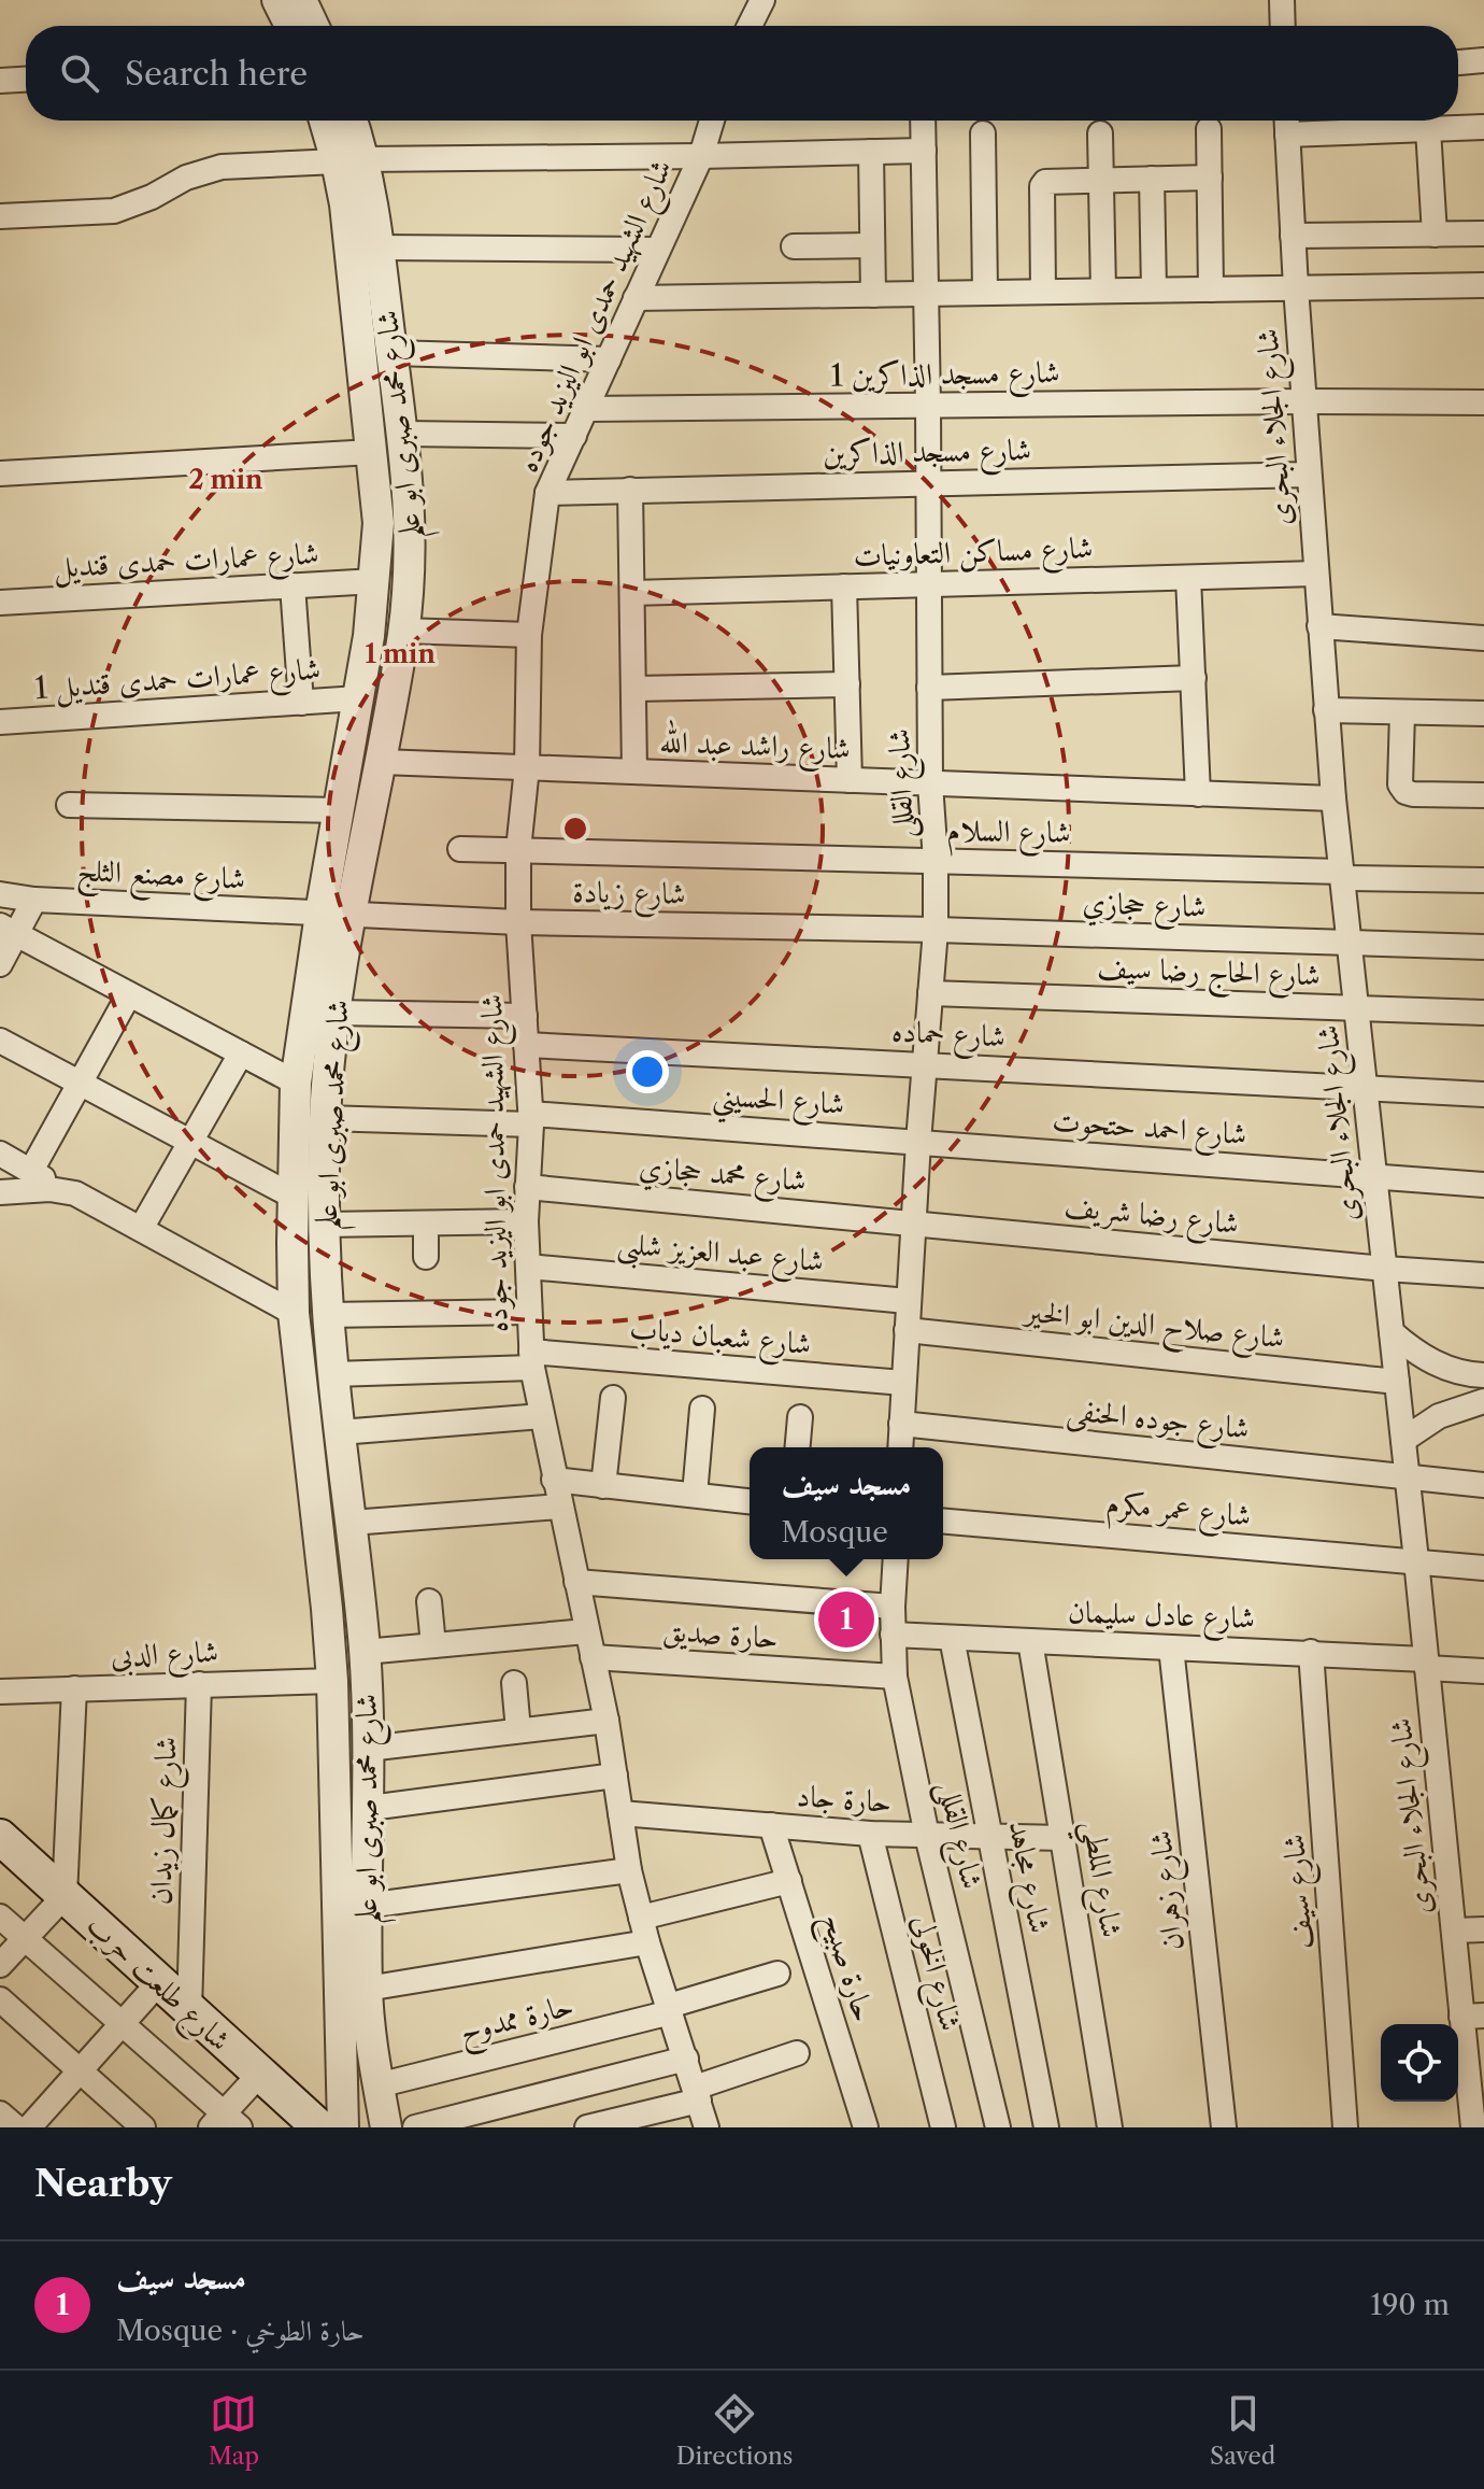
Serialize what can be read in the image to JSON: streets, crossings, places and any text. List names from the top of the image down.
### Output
{
  "streets": {
    "main road": ["شارع طلعت حرب"],
    "street": [
      "شارع الشهيد حمدى ابو اليزيد جوده",
      "شارع مسجد الذاكرين 1",
      "شارع محمد صبرى ابو علم",
      "شارع الجلاء البحرى",
      "شارع مسجد الذاكرين",
      "شارع مساكن التعاونيات",
      "شارع عمارات حمدى قنديل",
      "شارع عمارات حمدى قنديل 1",
      "شارع راشد عبد الله",
      "شارع القللى",
      "شارع السلام",
      "شارع مصنع الثلج",
      "شارع زيادة",
      "شارع حجازي",
      "شارع الحاج رضا سيف",
      "شارع حماده",
      "شارع الحسيني",
      "شارع احمد حتحوت",
      "شارع محمد حجازي",
      "شارع رضا شريف",
      "شارع عبد العزيز شلبى",
      "شارع صلاح الدين ابو الخير",
      "شارع شعبان دياب",
      "شارع جوده الحنفى",
      "شارع عمر مكرم",
      "شارع عادل سليمان",
      "حارة صديق",
      "شارع الدبى",
      "حارة جاد",
      "شارع كمال زيدان",
      "شارع مجاهد",
      "شارع الملطي",
      "شارع زهران",
      "شارع سيف",
      "حارة صبيح",
      "شارع الخولى",
      "حارة ممدوح"
    ]
  },
  "crossings": [
    ["شارع الشهيد حمدى ابو اليزيد جوده", "شارع مسجد الذاكرين 1"],
    ["شارع الشهيد حمدى ابو اليزيد جوده", "شارع مسجد الذاكرين"],
    ["شارع الشهيد حمدى ابو اليزيد جوده", "شارع راشد عبد الله"],
    ["شارع الشهيد حمدى ابو اليزيد جوده", "شارع السلام"],
    ["شارع الشهيد حمدى ابو اليزيد جوده", "شارع زيادة"],
    ["شارع الشهيد حمدى ابو اليزيد جوده", "شارع حماده"],
    ["شارع الشهيد حمدى ابو اليزيد جوده", "شارع الحسيني"],
    ["شارع الشهيد حمدى ابو اليزيد جوده", "شارع محمد حجازي"],
    ["شارع الشهيد حمدى ابو اليزيد جوده", "شارع عبد العزيز شلبى"],
    ["شارع الشهيد حمدى ابو اليزيد جوده", "شارع شعبان دياب"],
    ["شارع الشهيد حمدى ابو اليزيد جوده", "حارة صديق"],
    ["شارع الشهيد حمدى ابو اليزيد جوده", "حارة جاد"],
    ["شارع الشهيد حمدى ابو اليزيد جوده", "حارة ممدوح"],
    ["شارع مسجد الذاكرين 1", "شارع الجلاء البحرى"],
    ["شارع مسجد الذاكرين 1", "شارع القللى"],
    ["شارع محمد صبرى ابو علم", "شارع عمارات حمدى قنديل"],
    ["شارع محمد صبرى ابو علم", "شارع عمارات حمدى قنديل 1"],
    ["شارع محمد صبرى ابو علم", "شارع راشد عبد الله"],
    ["شارع محمد صبرى ابو علم", "شارع مصنع الثلج"],
    ["شارع محمد صبرى ابو علم", "شارع زيادة"],
    ["شارع محمد صبرى ابو علم", "شارع الحسيني"],
    ["شارع محمد صبرى ابو علم", "شارع شعبان دياب"],
    ["شارع محمد صبرى ابو علم", "شارع الدبى"],
    ["شارع محمد صبرى ابو علم", "حارة ممدوح"],
    ["شارع الجلاء البحرى", "شارع مسجد الذاكرين"],
    ["شارع الجلاء البحرى", "شارع مساكن التعاونيات"],
    ["شارع الجلاء البحرى", "شارع راشد عبد الله"],
    ["شارع الجلاء البحرى", "شارع السلام"],
    ["شارع الجلاء البحرى", "شارع حجازي"],
    ["شارع الجلاء البحرى", "شارع الحاج رضا سيف"],
    ["شارع الجلاء البحرى", "شارع حماده"],
    ["شارع الجلاء البحرى", "شارع احمد حتحوت"],
    ["شارع الجلاء البحرى", "شارع رضا شريف"],
    ["شارع الجلاء البحرى", "شارع صلاح الدين ابو الخير"],
    ["شارع الجلاء البحرى", "شارع جوده الحنفى"],
    ["شارع الجلاء البحرى", "شارع عمر مكرم"],
    ["شارع الجلاء البحرى", "شارع عادل سليمان"],
    ["شارع مسجد الذاكرين", "شارع القللى"],
    ["شارع مساكن التعاونيات", "شارع القللى"],
    ["شارع راشد عبد الله", "شارع القللى"],
    ["شارع القللى", "شارع السلام"],
    ["شارع القللى", "شارع زيادة"],
    ["شارع القللى", "شارع حجازي"],
    ["شارع القللى", "شارع الحاج رضا سيف"],
    ["شارع القللى", "شارع حماده"],
    ["شارع القللى", "شارع الحسيني"],
    ["شارع القللى", "شارع احمد حتحوت"],
    ["شارع القللى", "شارع محمد حجازي"],
    ["شارع القللى", "شارع رضا شريف"],
    ["شارع القللى", "شارع عبد العزيز شلبى"],
    ["شارع القللى", "شارع صلاح الدين ابو الخير"],
    ["شارع القللى", "شارع شعبان دياب"],
    ["شارع القللى", "شارع جوده الحنفى"],
    ["شارع القللى", "شارع عادل سليمان"],
    ["شارع القللى", "حارة صديق"],
    ["شارع القللى", "حارة جاد"],
    ["شارع مصنع الثلج", "شارع زيادة"],
    ["شارع زيادة", "شارع حجازي"],
    ["شارع الحسيني", "شارع احمد حتحوت"],
    ["شارع محمد حجازي", "شارع رضا شريف"],
    ["شارع عادل سليمان", "شارع مجاهد"],
    ["شارع عادل سليمان", "شارع الملطي"],
    ["شارع عادل سليمان", "شارع زهران"],
    ["شارع عادل سليمان", "شارع سيف"],
    ["شارع الدبى", "شارع كمال زيدان"],
    ["حارة جاد", "شارع مجاهد"],
    ["حارة جاد", "شارع الملطي"],
    ["حارة جاد", "حارة صبيح"],
    ["حارة جاد", "شارع الخولى"],
    ["شارع كمال زيدان", "شارع طلعت حرب"]
  ],
  "page": {
    "search": "Search here",
    "popup": ["مسجد سيف", "Mosque"],
    "pins": "1",
    "heading": "Nearby",
    "list": [
      {
        "mark": "1",
        "name": "مسجد سيف",
        "note": "Mosque · حارة الطوخي",
        "value": "190 m"
      }
    ],
    "nav": ["Map", "Directions", "Saved"]
  },
  "rings": ["2 min", "1 min"]
}
